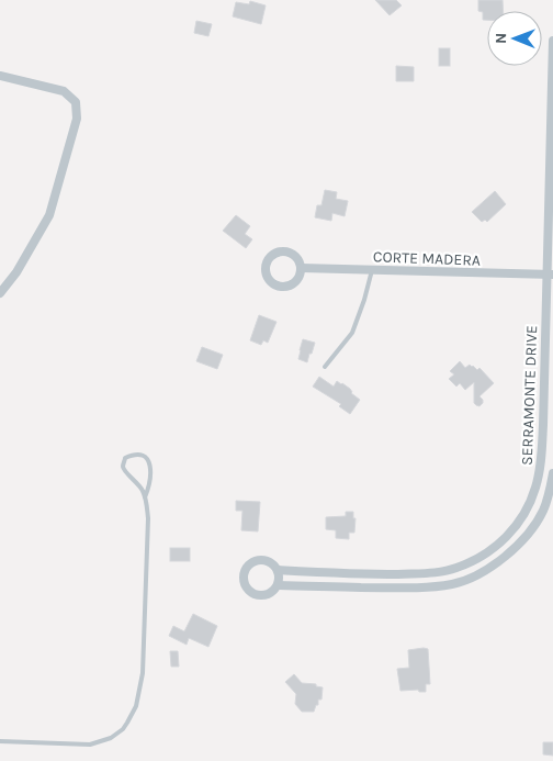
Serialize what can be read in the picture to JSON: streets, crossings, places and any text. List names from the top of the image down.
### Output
{
  "streets": {
    "street": ["CORTE MADERA", "SERRAMONTE DRIVE"]
  },
  "crossings": [
    ["CORTE MADERA", "SERRAMONTE DRIVE"]
  ],
  "north": "left"
}
